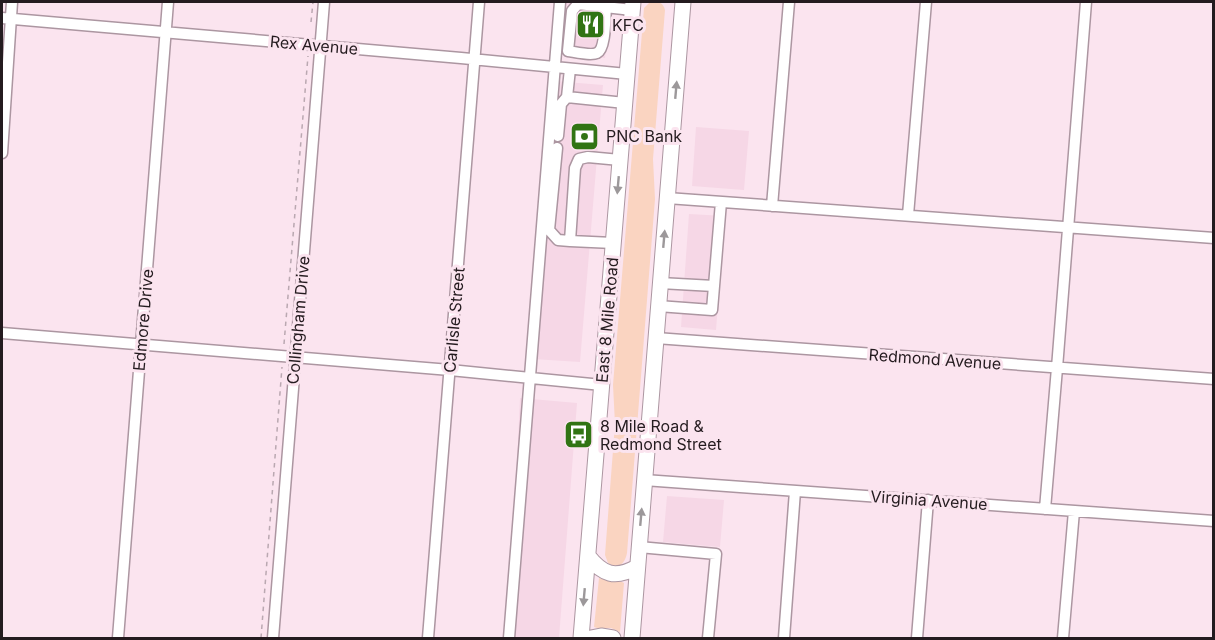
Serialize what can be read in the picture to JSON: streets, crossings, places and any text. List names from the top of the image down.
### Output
{
  "streets": {
    "highway": ["East 8 Mile Road"],
    "street": [
      "Rex Avenue",
      "Edmore Drive",
      "Collingham Drive",
      "Carlisle Street",
      "Redmond Avenue",
      "Virginia Avenue"
    ]
  },
  "crossings": [
    ["Rex Avenue", "Edmore Drive"],
    ["Rex Avenue", "Collingham Drive"],
    ["Rex Avenue", "Carlisle Street"],
    ["Rex Avenue", "East 8 Mile Road"]
  ],
  "places": {
    "restaurant": ["KFC"],
    "bank": ["PNC Bank"],
    "bus stop": ["8 Mile Road & Redmond Street"]
  }
}
